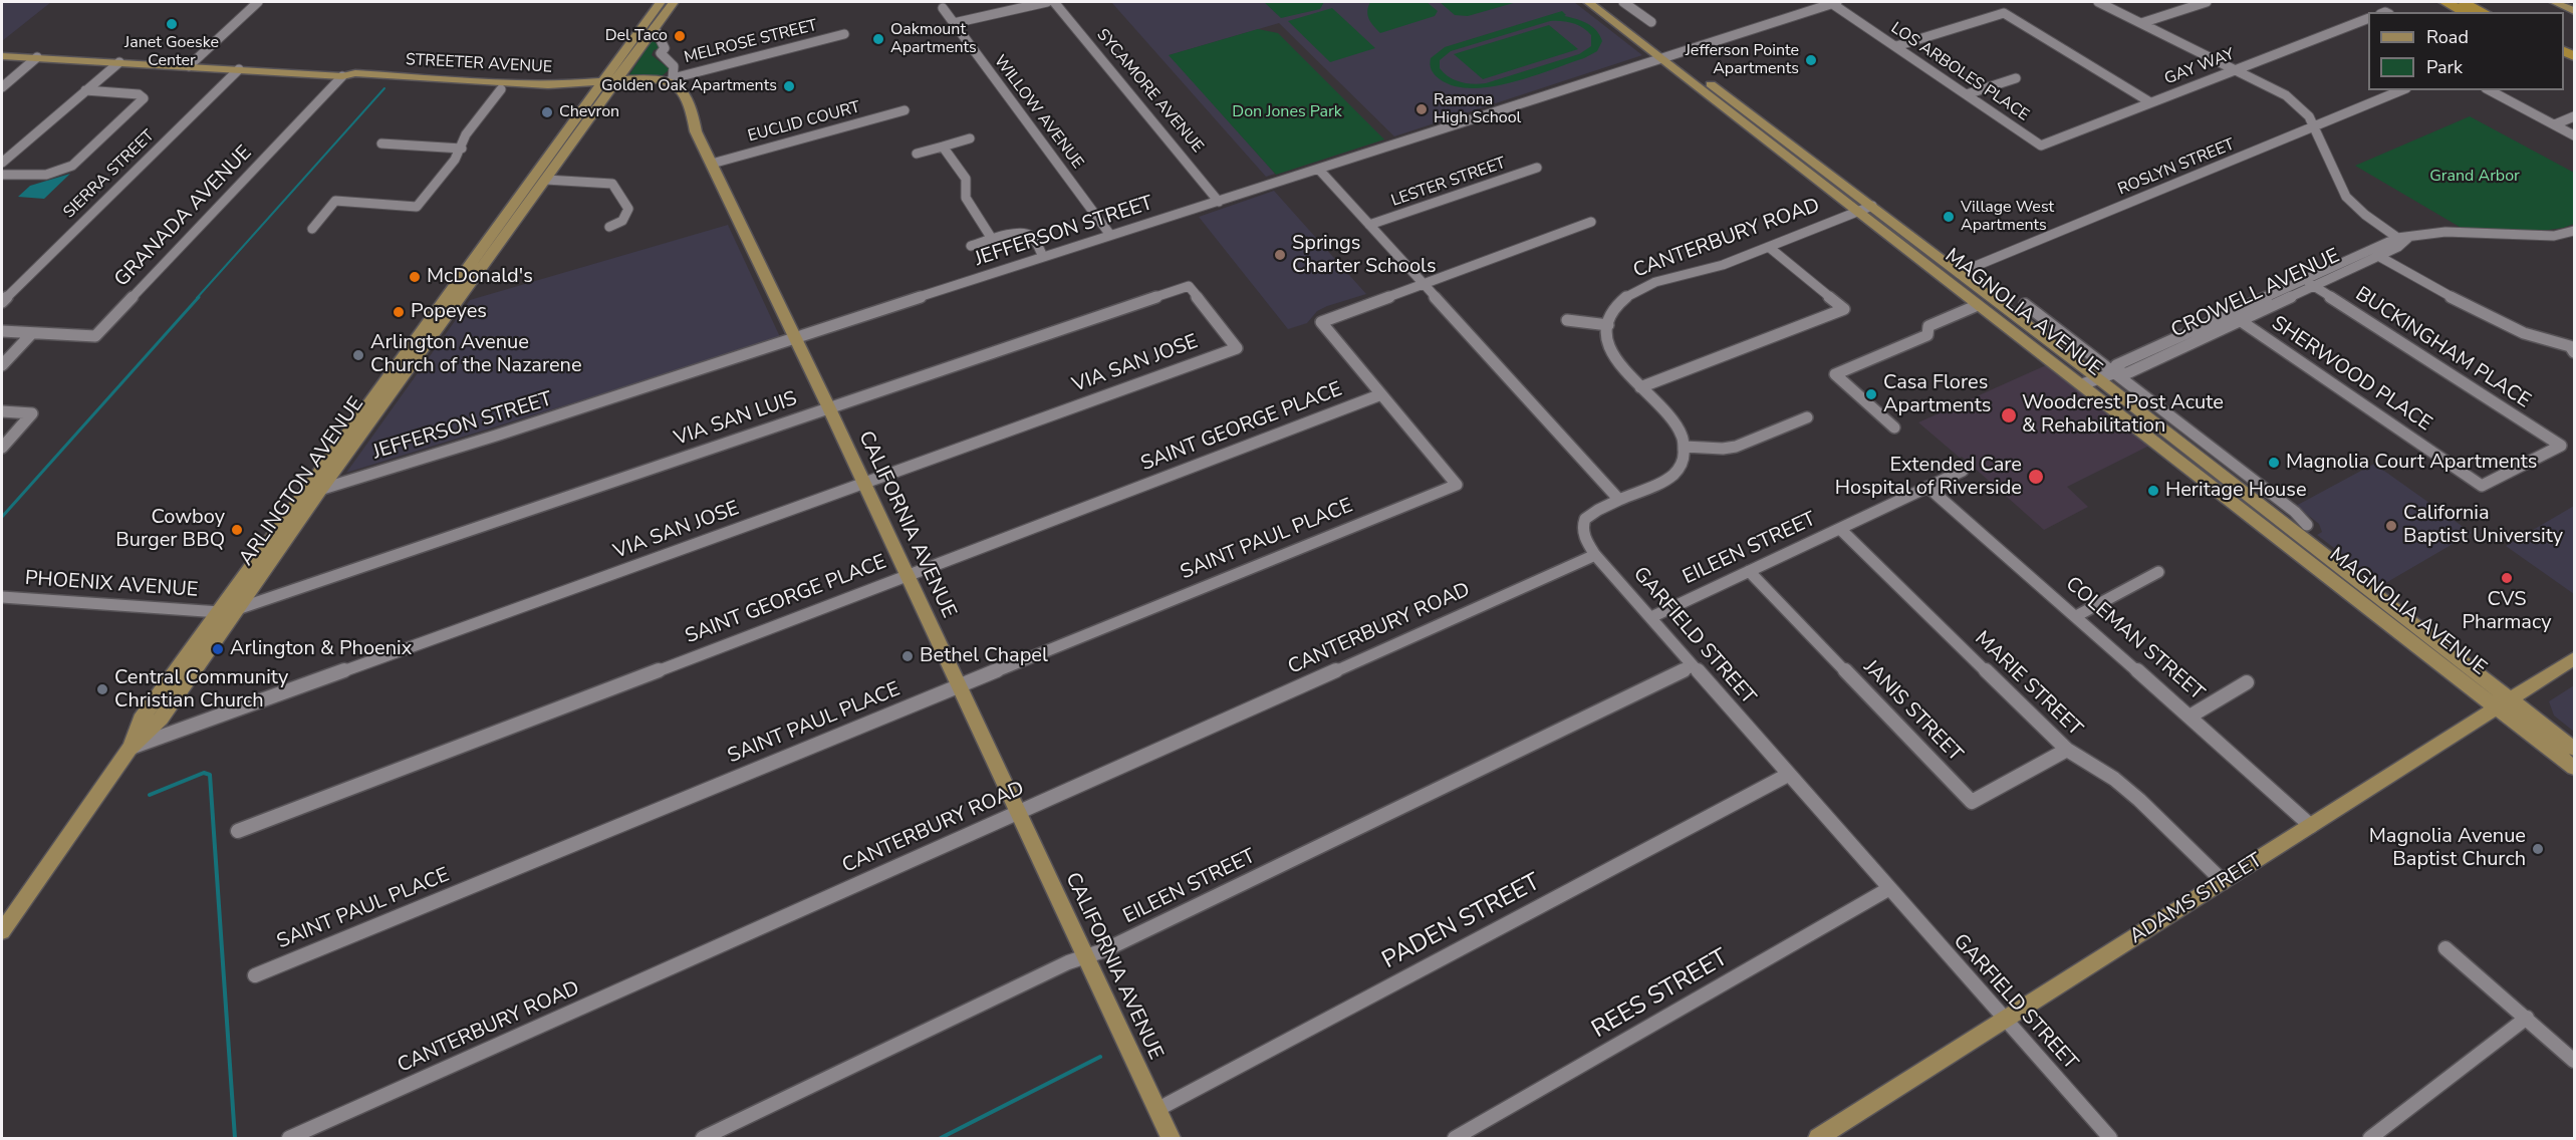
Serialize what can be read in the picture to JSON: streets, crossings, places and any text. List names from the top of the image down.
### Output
{
  "streets": {
    "main road": [
      "STREETER AVENUE",
      "MAGNOLIA AVENUE",
      "ARLINGTON AVENUE",
      "CALIFORNIA AVENUE",
      "ADAMS STREET"
    ],
    "street": [
      "MELROSE STREET",
      "GAY WAY",
      "LOS ARBOLES PLACE",
      "SYCAMORE AVENUE",
      "WILLOW AVENUE",
      "EUCLID COURT",
      "ROSLYN STREET",
      "SIERRA STREET",
      "LESTER STREET",
      "GRANADA AVENUE",
      "JEFFERSON STREET",
      "CANTERBURY ROAD",
      "CROWELL AVENUE",
      "BUCKINGHAM PLACE",
      "VIA SAN JOSE",
      "SHERWOOD PLACE",
      "VIA SAN LUIS",
      "SAINT GEORGE PLACE",
      "SAINT PAUL PLACE",
      "EILEEN STREET",
      "PHOENIX AVENUE",
      "GARFIELD STREET",
      "COLEMAN STREET",
      "MARIE STREET",
      "JANIS STREET",
      "PADEN STREET",
      "REES STREET"
    ]
  },
  "crossings": [
    ["MELROSE STREET", "CALIFORNIA AVENUE"],
    ["STREETER AVENUE", "SIERRA STREET"],
    ["STREETER AVENUE", "GRANADA AVENUE"],
    ["STREETER AVENUE", "ARLINGTON AVENUE"],
    ["GAY WAY", "LOS ARBOLES PLACE"],
    ["LOS ARBOLES PLACE", "JEFFERSON STREET"],
    ["SYCAMORE AVENUE", "JEFFERSON STREET"],
    ["WILLOW AVENUE", "JEFFERSON STREET"],
    ["EUCLID COURT", "CALIFORNIA AVENUE"],
    ["ROSLYN STREET", "MAGNOLIA AVENUE"],
    ["JEFFERSON STREET", "MAGNOLIA AVENUE"],
    ["JEFFERSON STREET", "ARLINGTON AVENUE"],
    ["JEFFERSON STREET", "CALIFORNIA AVENUE"],
    ["CANTERBURY ROAD", "MAGNOLIA AVENUE"],
    ["CANTERBURY ROAD", "CALIFORNIA AVENUE"],
    ["CANTERBURY ROAD", "GARFIELD STREET"],
    ["CROWELL AVENUE", "MAGNOLIA AVENUE"],
    ["CROWELL AVENUE", "BUCKINGHAM PLACE"],
    ["CROWELL AVENUE", "SHERWOOD PLACE"],
    ["MAGNOLIA AVENUE", "ADAMS STREET"],
    ["BUCKINGHAM PLACE", "SHERWOOD PLACE"],
    ["VIA SAN JOSE", "VIA SAN LUIS"],
    ["VIA SAN JOSE", "ARLINGTON AVENUE"],
    ["VIA SAN JOSE", "CALIFORNIA AVENUE"],
    ["VIA SAN LUIS", "ARLINGTON AVENUE"],
    ["VIA SAN LUIS", "CALIFORNIA AVENUE"],
    ["VIA SAN LUIS", "PHOENIX AVENUE"],
    ["SAINT GEORGE PLACE", "CALIFORNIA AVENUE"],
    ["SAINT GEORGE PLACE", "SAINT PAUL PLACE"],
    ["ARLINGTON AVENUE", "PHOENIX AVENUE"],
    ["CALIFORNIA AVENUE", "SAINT PAUL PLACE"],
    ["CALIFORNIA AVENUE", "EILEEN STREET"],
    ["CALIFORNIA AVENUE", "PADEN STREET"],
    ["EILEEN STREET", "GARFIELD STREET"],
    ["EILEEN STREET", "COLEMAN STREET"],
    ["EILEEN STREET", "MARIE STREET"],
    ["EILEEN STREET", "JANIS STREET"],
    ["GARFIELD STREET", "ADAMS STREET"],
    ["GARFIELD STREET", "PADEN STREET"],
    ["GARFIELD STREET", "REES STREET"],
    ["COLEMAN STREET", "ADAMS STREET"],
    ["MARIE STREET", "JANIS STREET"],
    ["MARIE STREET", "ADAMS STREET"]
  ],
  "parks": ["Don Jones Park", "Grand Arbor"],
  "places": [
    "Janet Goeske Center",
    "Del Taco",
    "Oakmount Apartments",
    "Jefferson Pointe Apartments",
    "Golden Oak Apartments",
    "Ramona High School",
    "Chevron",
    "Village West Apartments",
    "Springs Charter Schools",
    "McDonald's",
    "Popeyes",
    "Arlington Avenue Church of the Nazarene",
    "Casa Flores Apartments",
    "Woodcrest Post Acute & Rehabilitation",
    "Magnolia Court Apartments",
    "Extended Care Hospital of Riverside",
    "Heritage House",
    "California Baptist University",
    "Cowboy Burger BBQ",
    "CVS Pharmacy",
    "Arlington & Phoenix",
    "Bethel Chapel",
    "Central Community Christian Church",
    "Magnolia Avenue Baptist Church"
  ],
  "legend": ["Road", "Park"]
}
